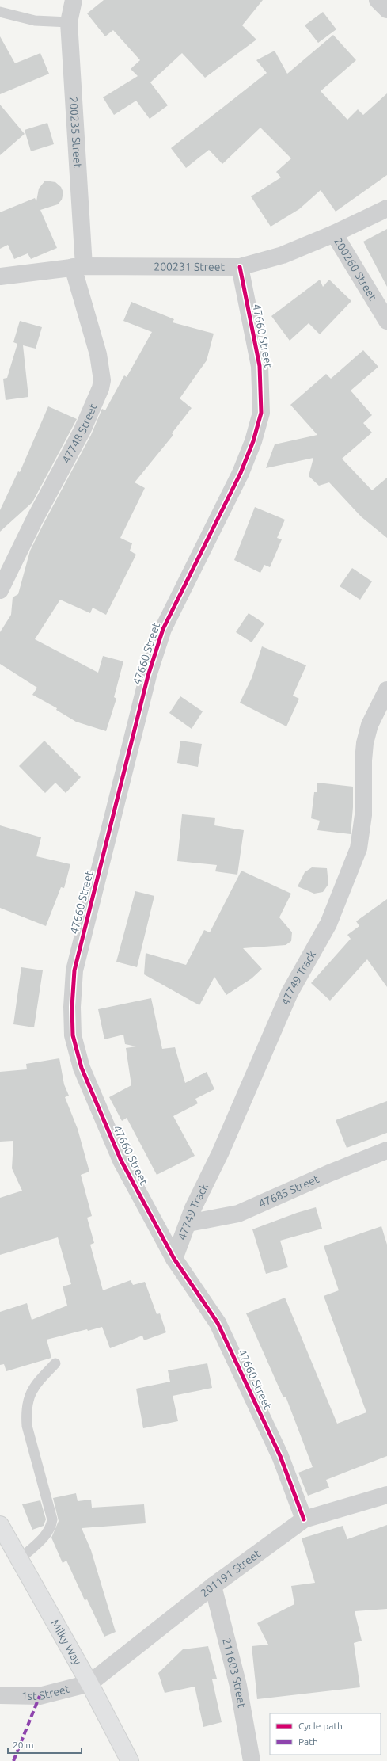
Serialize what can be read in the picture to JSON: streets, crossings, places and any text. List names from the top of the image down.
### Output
{
  "streets": {
    "street": [
      "200235 Street",
      "200231 Street",
      "200260 Street",
      "47660 Street",
      "47748 Street",
      "47749 Track",
      "47685 Street",
      "201191 Street",
      "Milky Way",
      "211603 Street",
      "1st Street"
    ]
  },
  "crossings": [
    ["200235 Street", "200231 Street"],
    ["200235 Street", "47748 Street"],
    ["200231 Street", "200260 Street"],
    ["200231 Street", "47660 Street"],
    ["200231 Street", "47748 Street"],
    ["47660 Street", "47749 Track"],
    ["47660 Street", "201191 Street"],
    ["47749 Track", "47685 Street"],
    ["201191 Street", "Milky Way"],
    ["201191 Street", "211603 Street"],
    ["201191 Street", "1st Street"],
    ["Milky Way", "1st Street"]
  ],
  "legend": ["Cycle path", "Path"],
  "scale_bar": "20 m"
}
